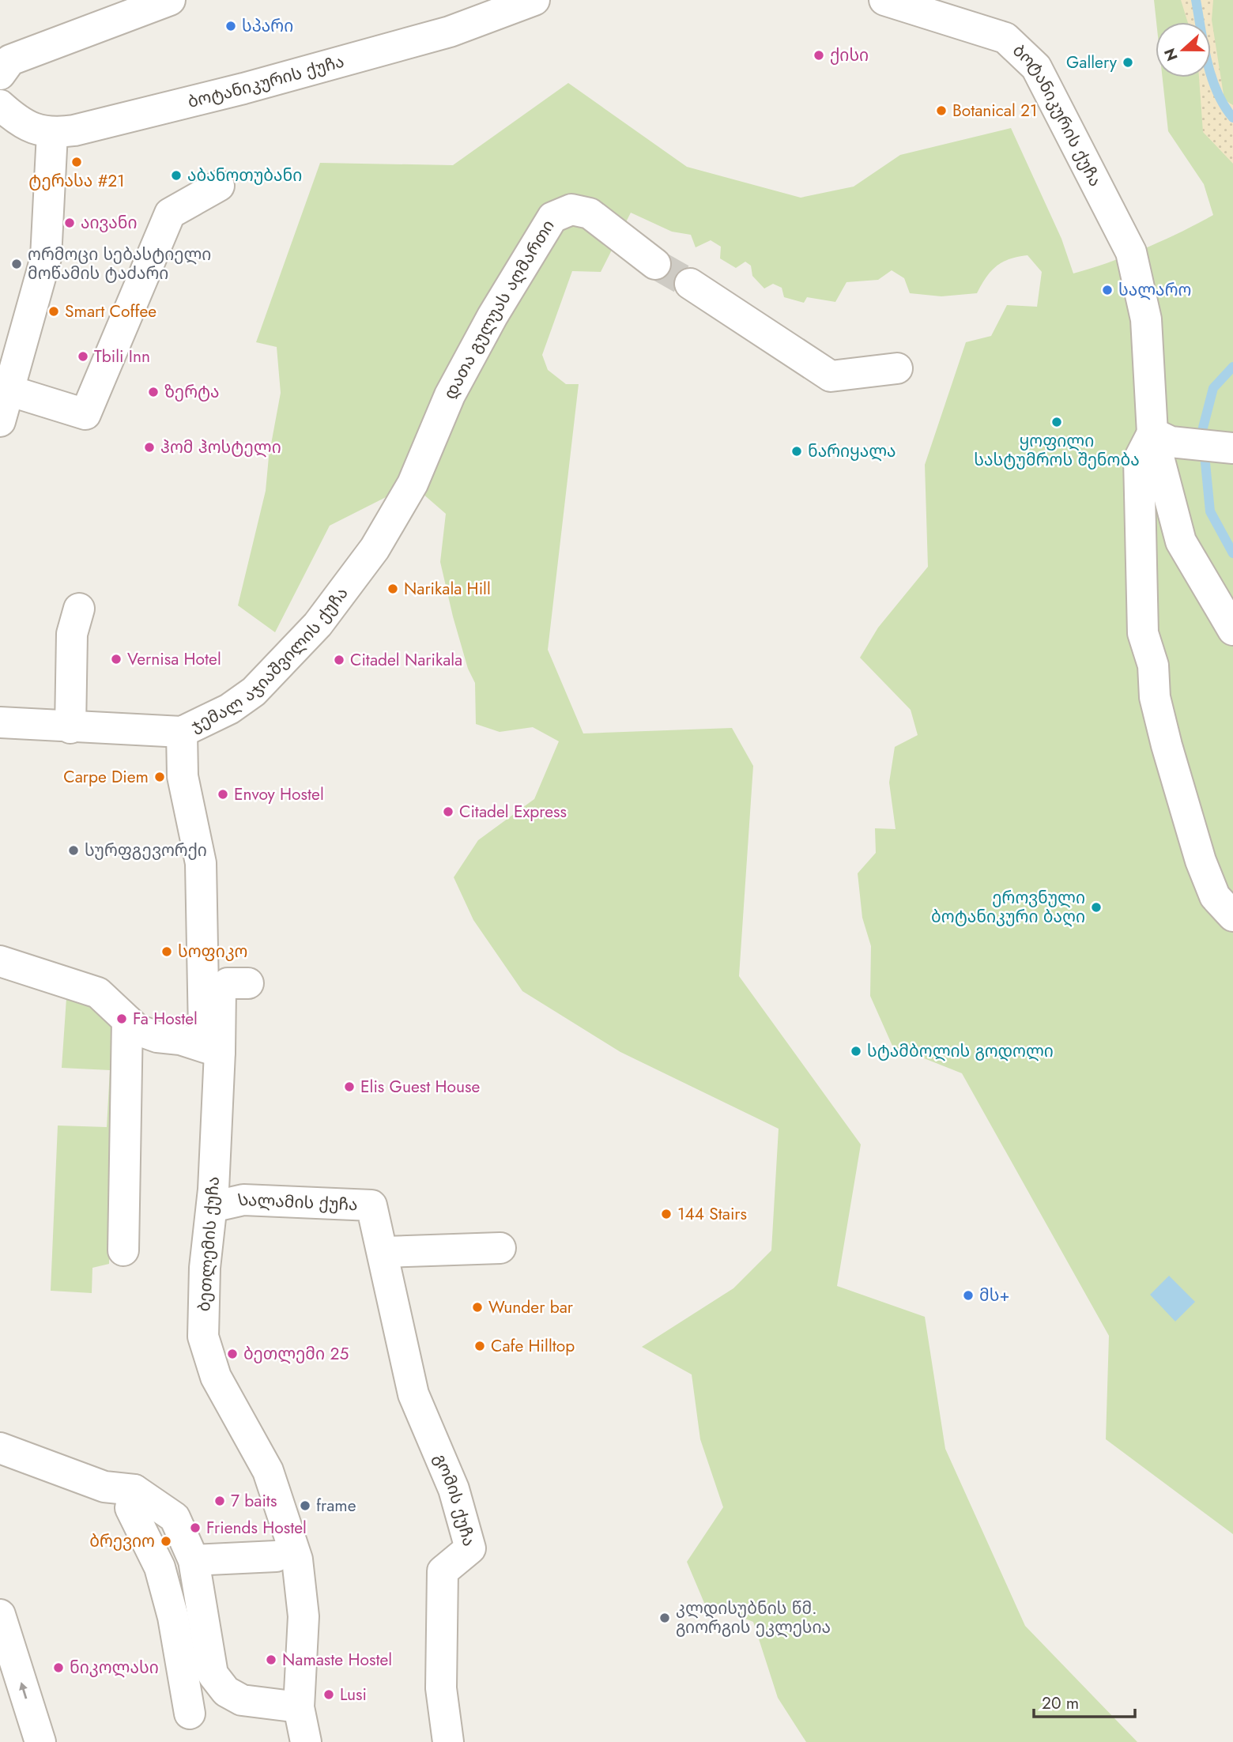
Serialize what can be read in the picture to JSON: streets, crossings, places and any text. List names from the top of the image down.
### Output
{
  "streets": {
    "street": [
      "ბოტანიკურის ქუჩა",
      "დათა გულუას აღმართი",
      "ჯემალ აჯიაშვილის ქუჩა",
      "სალამის ქუჩა",
      "ბეთლემის ქუჩა",
      "გომის ქუჩა"
    ]
  },
  "crossings": [
    ["დათა გულუას აღმართი", "ჯემალ აჯიაშვილის ქუჩა"],
    ["სალამის ქუჩა", "ბეთლემის ქუჩა"],
    ["სალამის ქუჩა", "გომის ქუჩა"]
  ],
  "places": [
    "სპარი",
    "ქისი",
    "Gallery",
    "Botanical 21",
    "ტერასა #21",
    "აბანოთუბანი",
    "აივანი",
    "ორმოცი სებასტიელი მოწამის ტაძარი",
    "სალარო",
    "Smart Coffee",
    "Tbili Inn",
    "ზერტა",
    "ყოფილი სასტუმროს შენობა",
    "ჰომ ჰოსტელი",
    "ნარიყალა",
    "Narikala Hill",
    "Vernisa Hotel",
    "Citadel Narikala",
    "Carpe Diem",
    "Envoy Hostel",
    "Citadel Express",
    "სურფგევორქი",
    "ეროვნული ბოტანიკური ბაღი",
    "სოფიკო",
    "Fa Hostel",
    "სტამბოლის გოდოლი",
    "Elis Guest House",
    "144 Stairs",
    "მს+",
    "Wunder bar",
    "Cafe Hilltop",
    "ბეთლემი 25",
    "7 baits",
    "frame",
    "Friends Hostel",
    "ბრევიო",
    "კლდისუბნის წმ. გიორგის ეკლესია",
    "Namaste Hostel",
    "ნიკოლასი",
    "Lusi"
  ],
  "scale_bar": "20 m",
  "north": "left"
}
